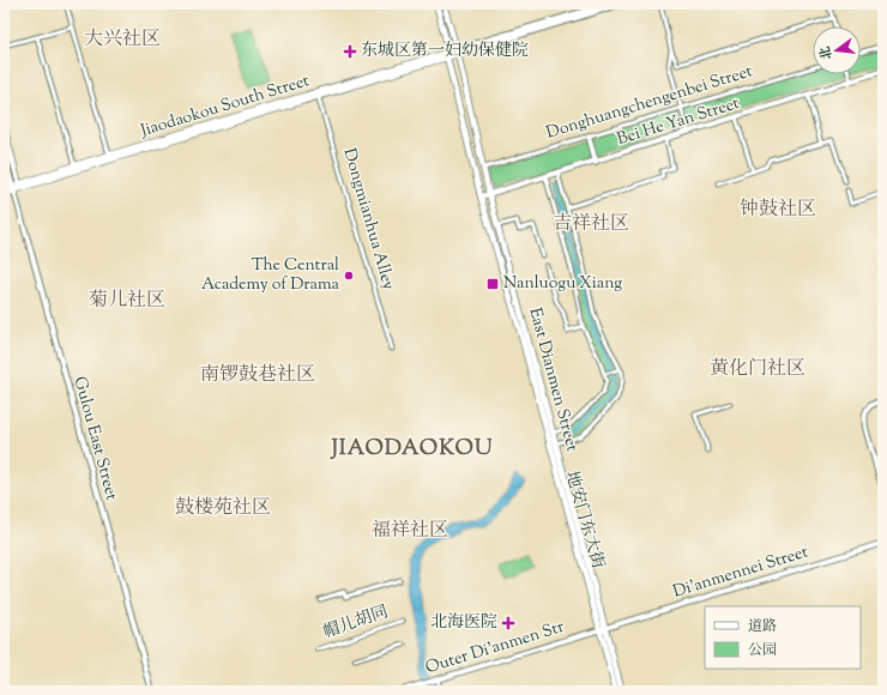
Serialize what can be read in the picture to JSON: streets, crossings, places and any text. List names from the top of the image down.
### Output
{
  "streets": {
    "main road": [
      "Jiaodaokou South Street",
      "Bei He Yan Street",
      "East Dianmen Street",
      "Gulou East Street",
      "地安门东大街",
      "Di'anmennei Street",
      "Outer Di'anmen Str"
    ],
    "street": ["Donghuangchengenbei Street", "Dongmianhua Alley", "帽儿胡同"]
  },
  "crossings": [
    ["Donghuangchengenbei Street", "East Dianmen Street"],
    ["Jiaodaokou South Street", "Dongmianhua Alley"],
    ["Jiaodaokou South Street", "East Dianmen Street"],
    ["Jiaodaokou South Street", "Gulou East Street"],
    ["Bei He Yan Street", "East Dianmen Street"],
    ["Bei He Yan Street", "地安门东大街"],
    ["East Dianmen Street", "地安门东大街"],
    ["East Dianmen Street", "Di'anmennei Street"],
    ["East Dianmen Street", "Outer Di'anmen Str"],
    ["地安门东大街", "Di'anmennei Street"],
    ["地安门东大街", "Outer Di'anmen Str"],
    ["Di'anmennei Street", "Outer Di'anmen Str"]
  ],
  "districts": [
    "大兴社区",
    "钟鼓社区",
    "吉祥社区",
    "菊儿社区",
    "黄化门社区",
    "南锣鼓巷社区",
    "JIAODAOKOU",
    "鼓楼苑社区",
    "福祥社区"
  ],
  "places": {
    "health": ["东城区第一妇幼保健院", "北海医院"],
    "other": ["The Central Academy of Drama"],
    "transit": ["Nanluogu Xiang"]
  },
  "legend": ["道路", "公园"],
  "north": "left"
}
